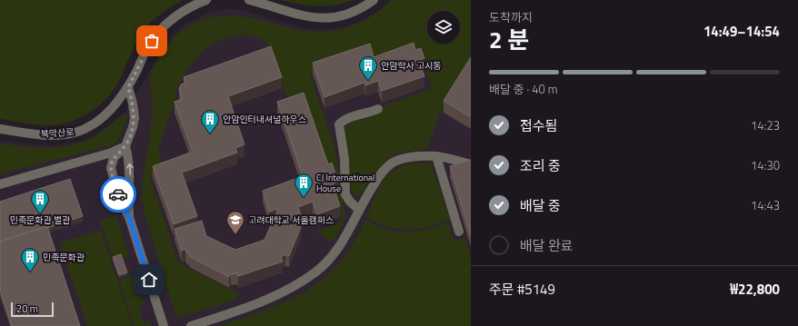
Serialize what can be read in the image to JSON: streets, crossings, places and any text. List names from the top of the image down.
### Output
{
  "streets": {
    "street": ["북악산로"]
  },
  "places": {
    "building": [
      "안암학사 고시동",
      "안암인터내셔널하우스",
      "CJ International House",
      "민족문화관 별관",
      "민족문화관"
    ],
    "school or university": ["고려대학교 서울캠퍼스"]
  },
  "scale_bar": "20 m",
  "page": {
    "heading": ["2 분", "도착까지", "14:49–14:54"],
    "panel": ["주문 #5149", "₩22,800"],
    "bar": "배달 중 · 40 m",
    "list": [
      ["접수됨", "14:23"],
      ["조리 중", "14:30"],
      ["배달 중", "14:43"],
      "배달 완료"
    ],
    "scale": "20 m"
  }
}
